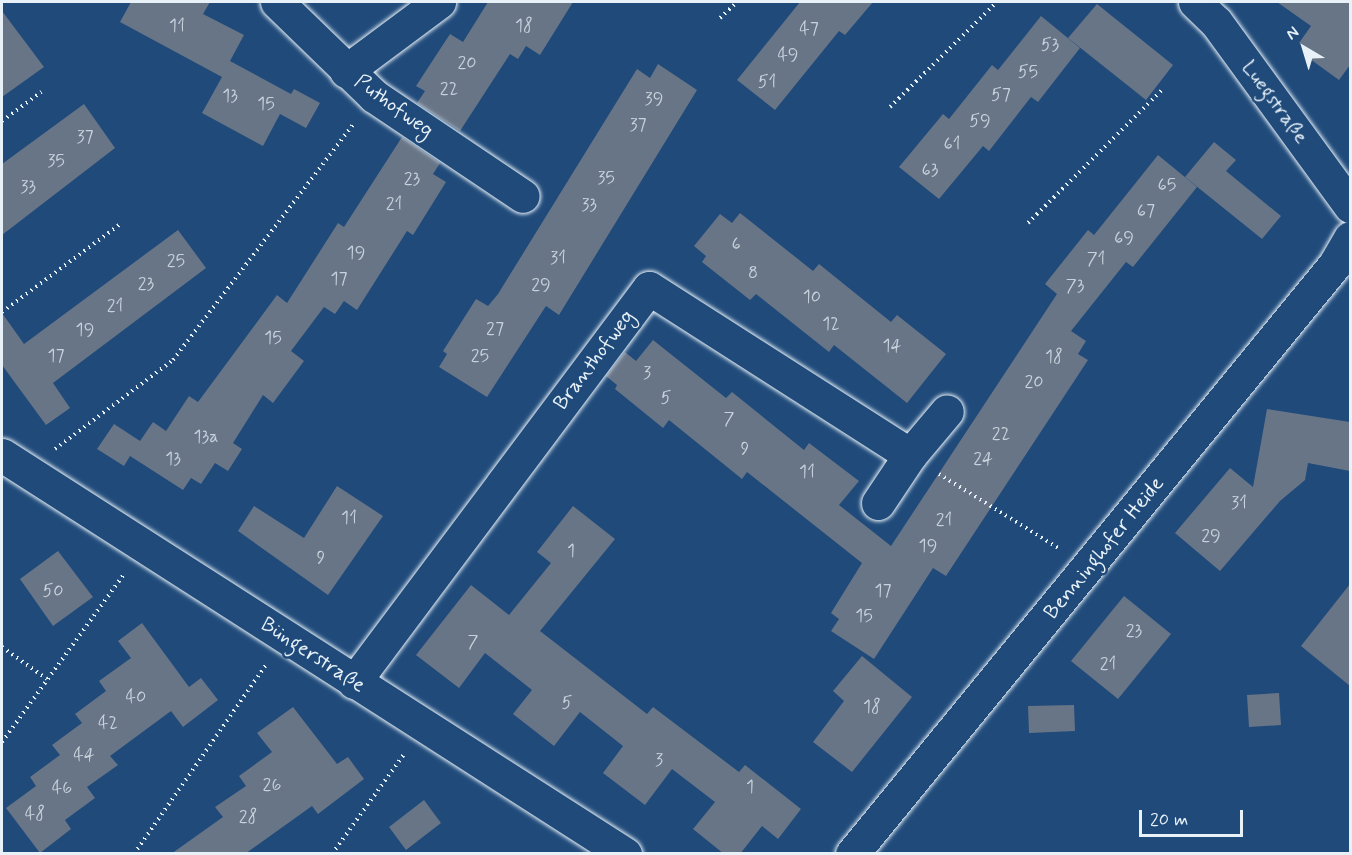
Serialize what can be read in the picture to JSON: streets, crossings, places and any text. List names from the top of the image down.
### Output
{
  "streets": {
    "street": [
      "Luegstraße",
      "Puthofweg",
      "Branthofweg",
      "Benninghofer Heide",
      "Büngerstraße"
    ]
  },
  "crossings": [
    ["Branthofweg", "Büngerstraße"]
  ],
  "house_numbers": [
    "11",
    "18",
    "47",
    "53",
    "49",
    "20",
    "55",
    "51",
    "22",
    "57",
    "13",
    "39",
    "15",
    "59",
    "37",
    "37",
    "61",
    "35",
    "63",
    "35",
    "23",
    "65",
    "33",
    "21",
    "33",
    "67",
    "69",
    "6",
    "19",
    "31",
    "71",
    "25",
    "8",
    "17",
    "23",
    "29",
    "73",
    "10",
    "21",
    "12",
    "27",
    "19",
    "15",
    "14",
    "17",
    "25",
    "18",
    "3",
    "20",
    "5",
    "7",
    "22",
    "13a",
    "9",
    "13",
    "24",
    "11",
    "31",
    "11",
    "21",
    "29",
    "19",
    "1",
    "9",
    "50",
    "17",
    "15",
    "23",
    "7",
    "21",
    "40",
    "5",
    "18",
    "42",
    "44",
    "3",
    "26",
    "1",
    "46",
    "48",
    "28"
  ],
  "scale_bar": "20 m",
  "north": "top left"
}
